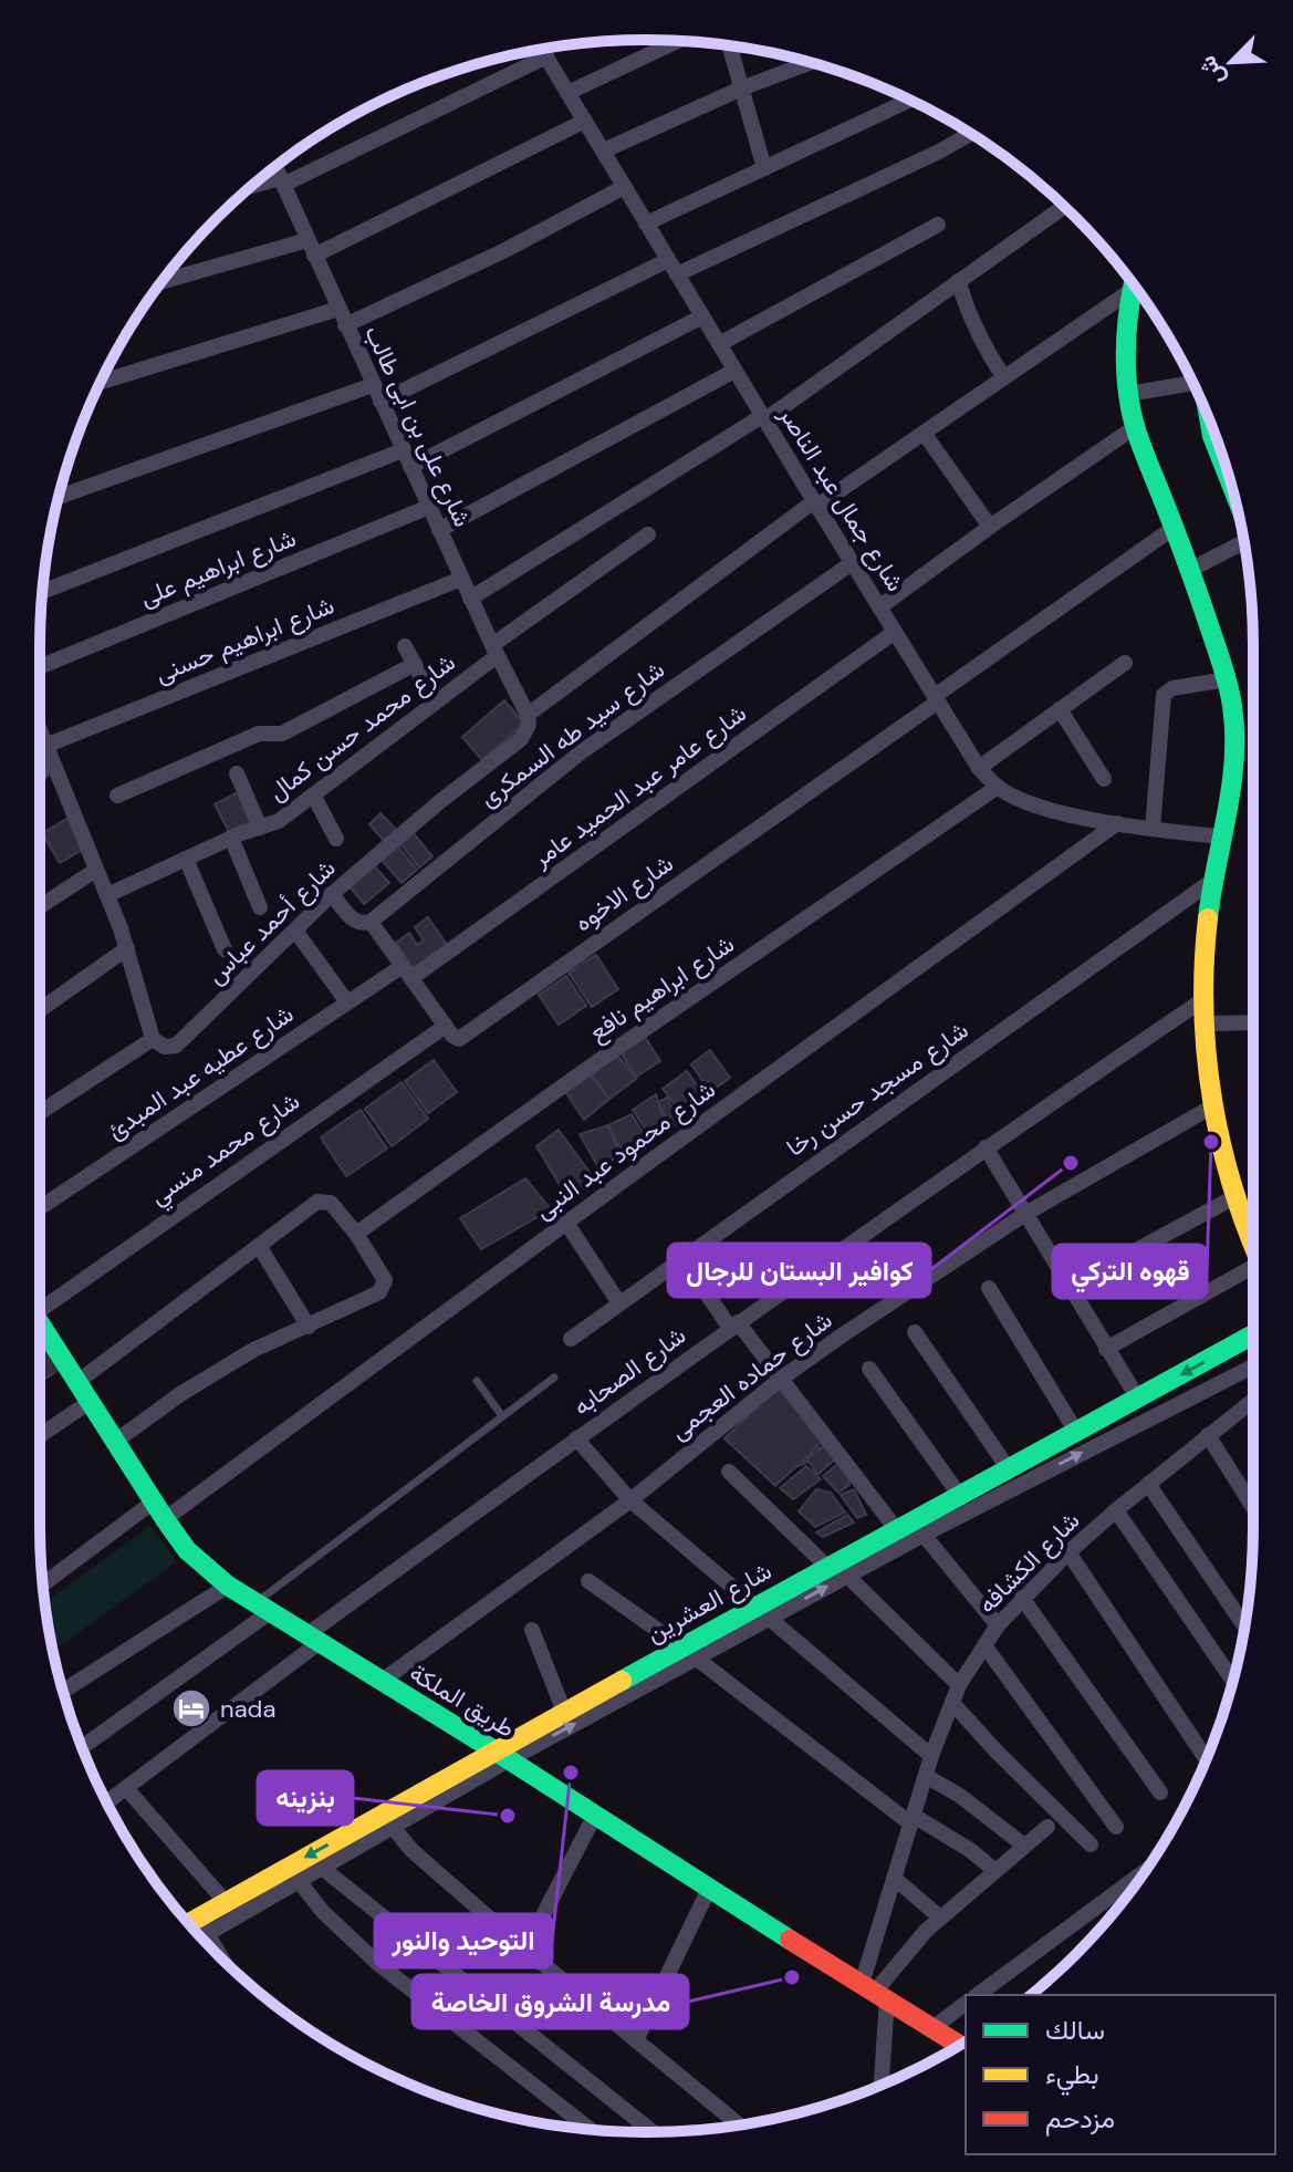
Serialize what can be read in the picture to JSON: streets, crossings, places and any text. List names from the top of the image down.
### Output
{
  "streets": {
    "street": [
      "شارع على بن ابى طالب",
      "شارع جمال عبد الناصر",
      "شارع ابراهيم على",
      "شارع ابراهيم حسنى",
      "شارع محمد حسن كمال",
      "شارع سيد طه السمكرى",
      "شارع عامر عبد الحميد عامر",
      "شارع الاخوه",
      "شارع أحمد عباس",
      "شارع ابراهيم نافع",
      "شارع عطيه عبد المبدئ",
      "شارع مسجد حسن رخا",
      "شارع محمد منسي",
      "شارع محمود عبد النبى",
      "شارع الصحابه",
      "شارع حماده العجمى",
      "شارع الكشافه",
      "شارع العشرين",
      "طريق الملكة"
    ]
  },
  "crossings": [
    ["شارع على بن ابى طالب", "شارع ابراهيم على"],
    ["شارع على بن ابى طالب", "شارع ابراهيم حسنى"],
    ["شارع على بن ابى طالب", "شارع محمد حسن كمال"],
    ["شارع على بن ابى طالب", "شارع أحمد عباس"],
    ["شارع جمال عبد الناصر", "شارع سيد طه السمكرى"],
    ["شارع جمال عبد الناصر", "شارع عامر عبد الحميد عامر"],
    ["شارع جمال عبد الناصر", "شارع الاخوه"],
    ["شارع جمال عبد الناصر", "شارع ابراهيم نافع"],
    ["شارع جمال عبد الناصر", "شارع محمود عبد النبى"],
    ["شارع عامر عبد الحميد عامر", "شارع عطيه عبد المبدئ"],
    ["شارع الاخوه", "شارع محمد منسي"],
    ["شارع محمود عبد النبى", "طريق الملكة"],
    ["شارع الصحابه", "طريق الملكة"],
    ["شارع حماده العجمى", "طريق الملكة"],
    ["شارع الكشافه", "طريق الملكة"],
    ["شارع العشرين", "طريق الملكة"]
  ],
  "places": {
    "other": [
      "قهوه التركي",
      "كوافير البستان للرجال",
      "التوحيد والنور",
      "بنزينه",
      "مدرسة الشروق الخاصة"
    ],
    "hotel": ["nada"]
  },
  "legend": ["سالك", "بطيء", "مزدحم"],
  "north": "bottom left"
}
